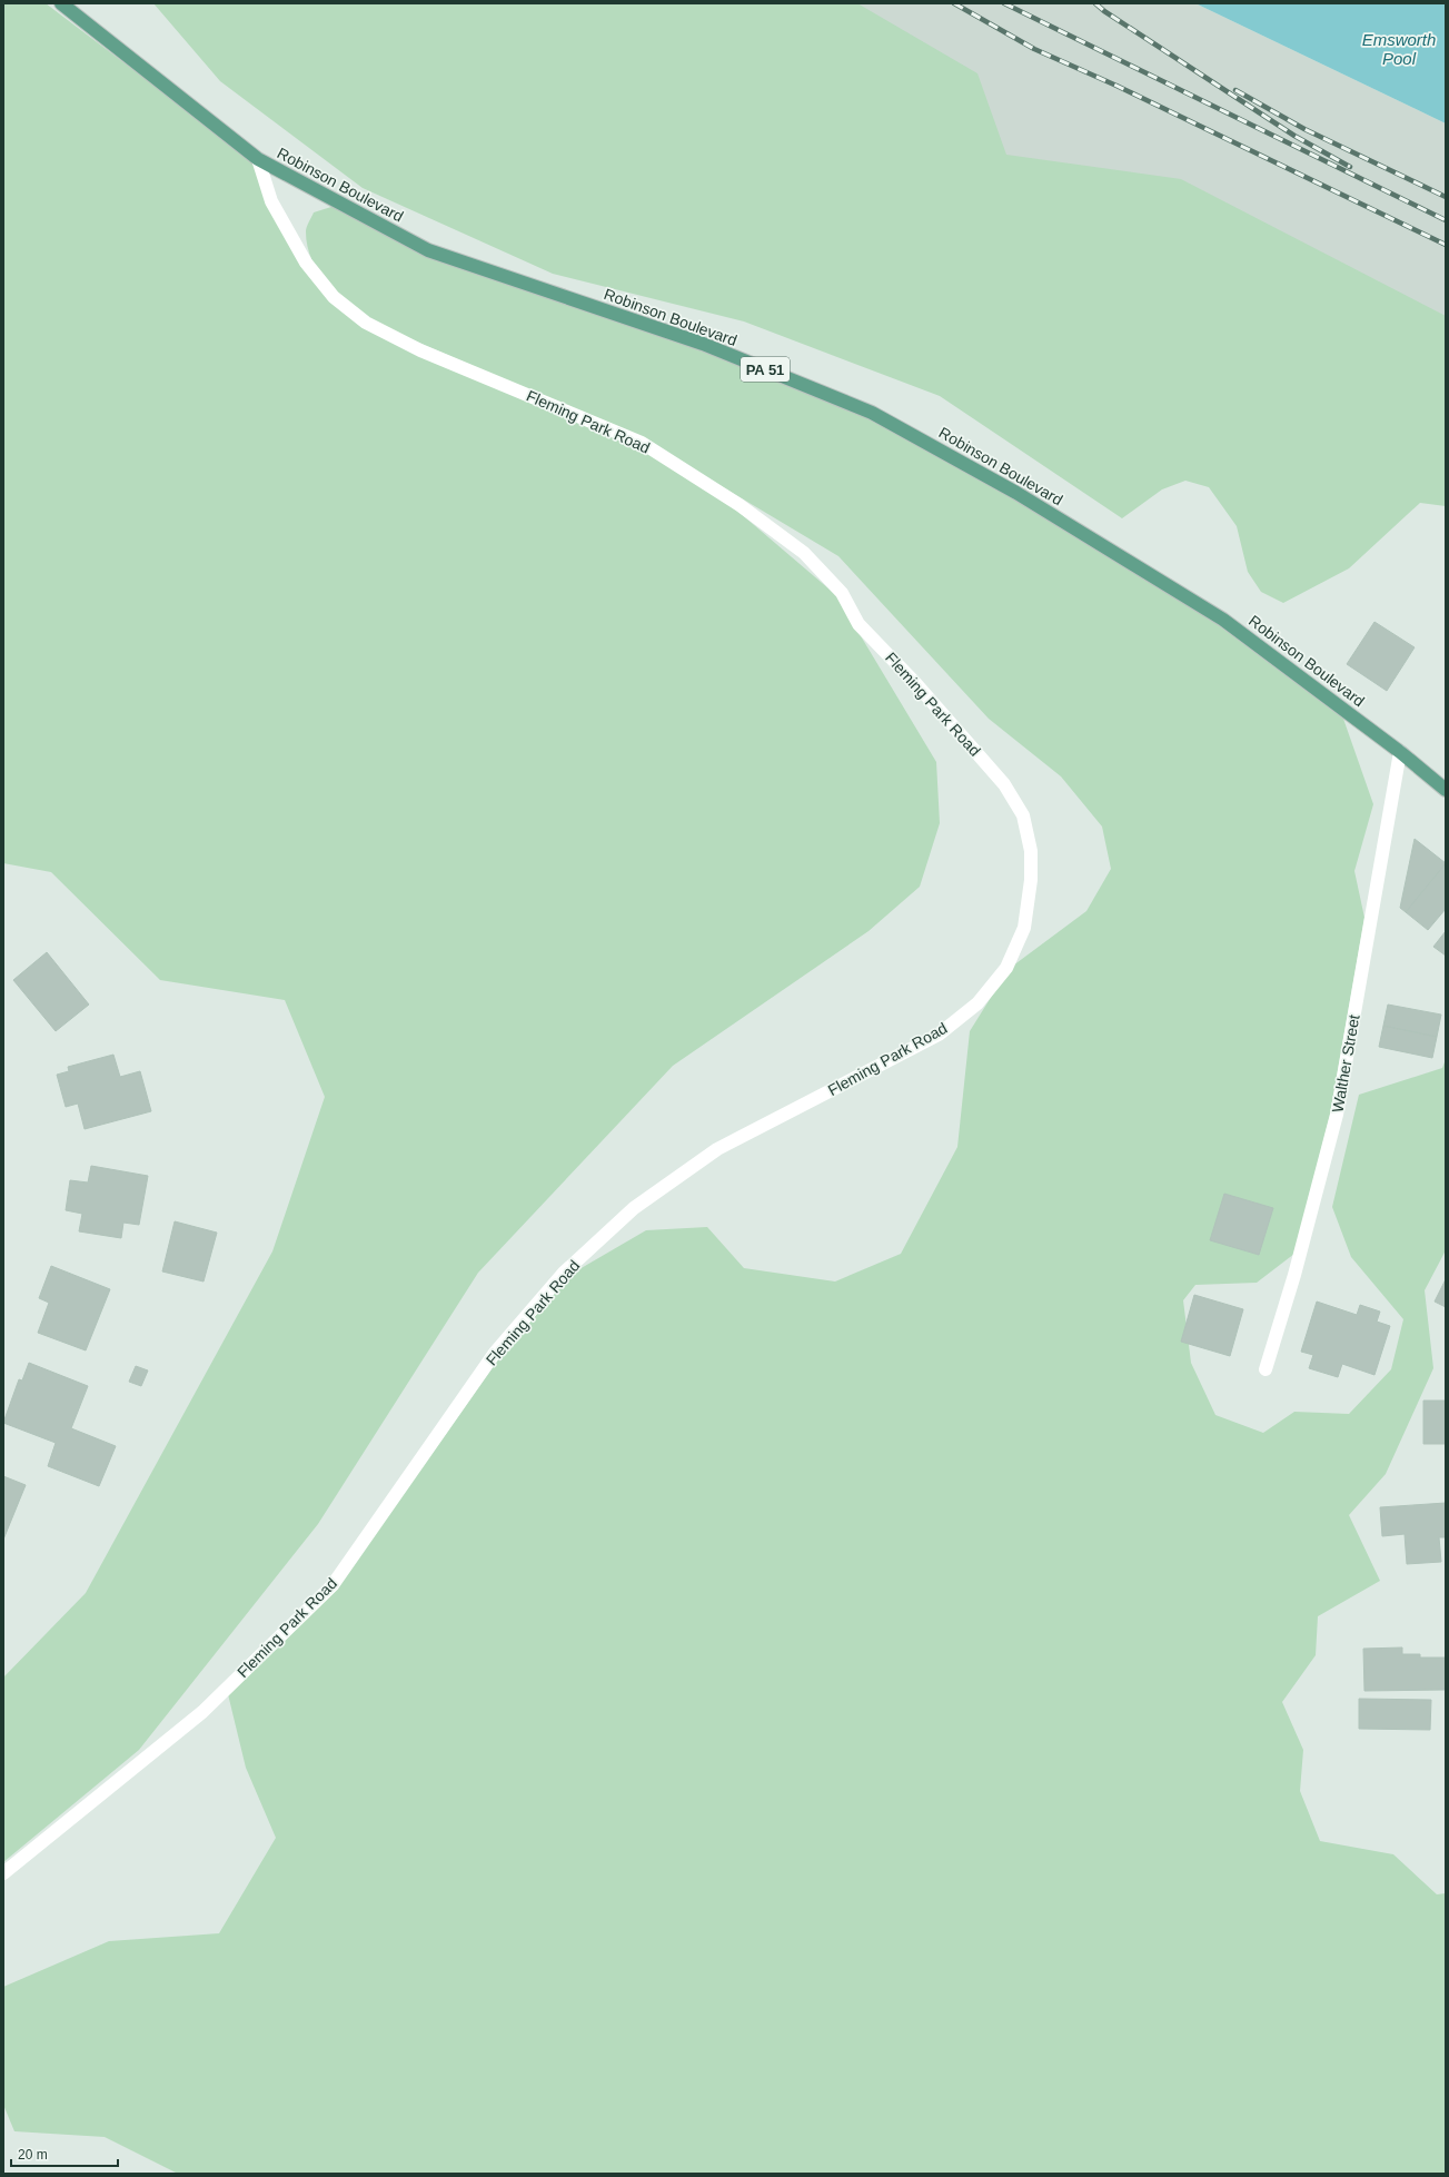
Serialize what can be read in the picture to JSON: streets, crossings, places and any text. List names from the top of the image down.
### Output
{
  "streets": {
    "main road": ["Robinson Boulevard", "PA 51"],
    "street": ["Fleming Park Road", "Walther Street"]
  },
  "crossings": [
    ["Robinson Boulevard", "Fleming Park Road"],
    ["Robinson Boulevard", "Walther Street"]
  ],
  "water": ["Emsworth Pool"],
  "scale_bar": "20 m"
}
